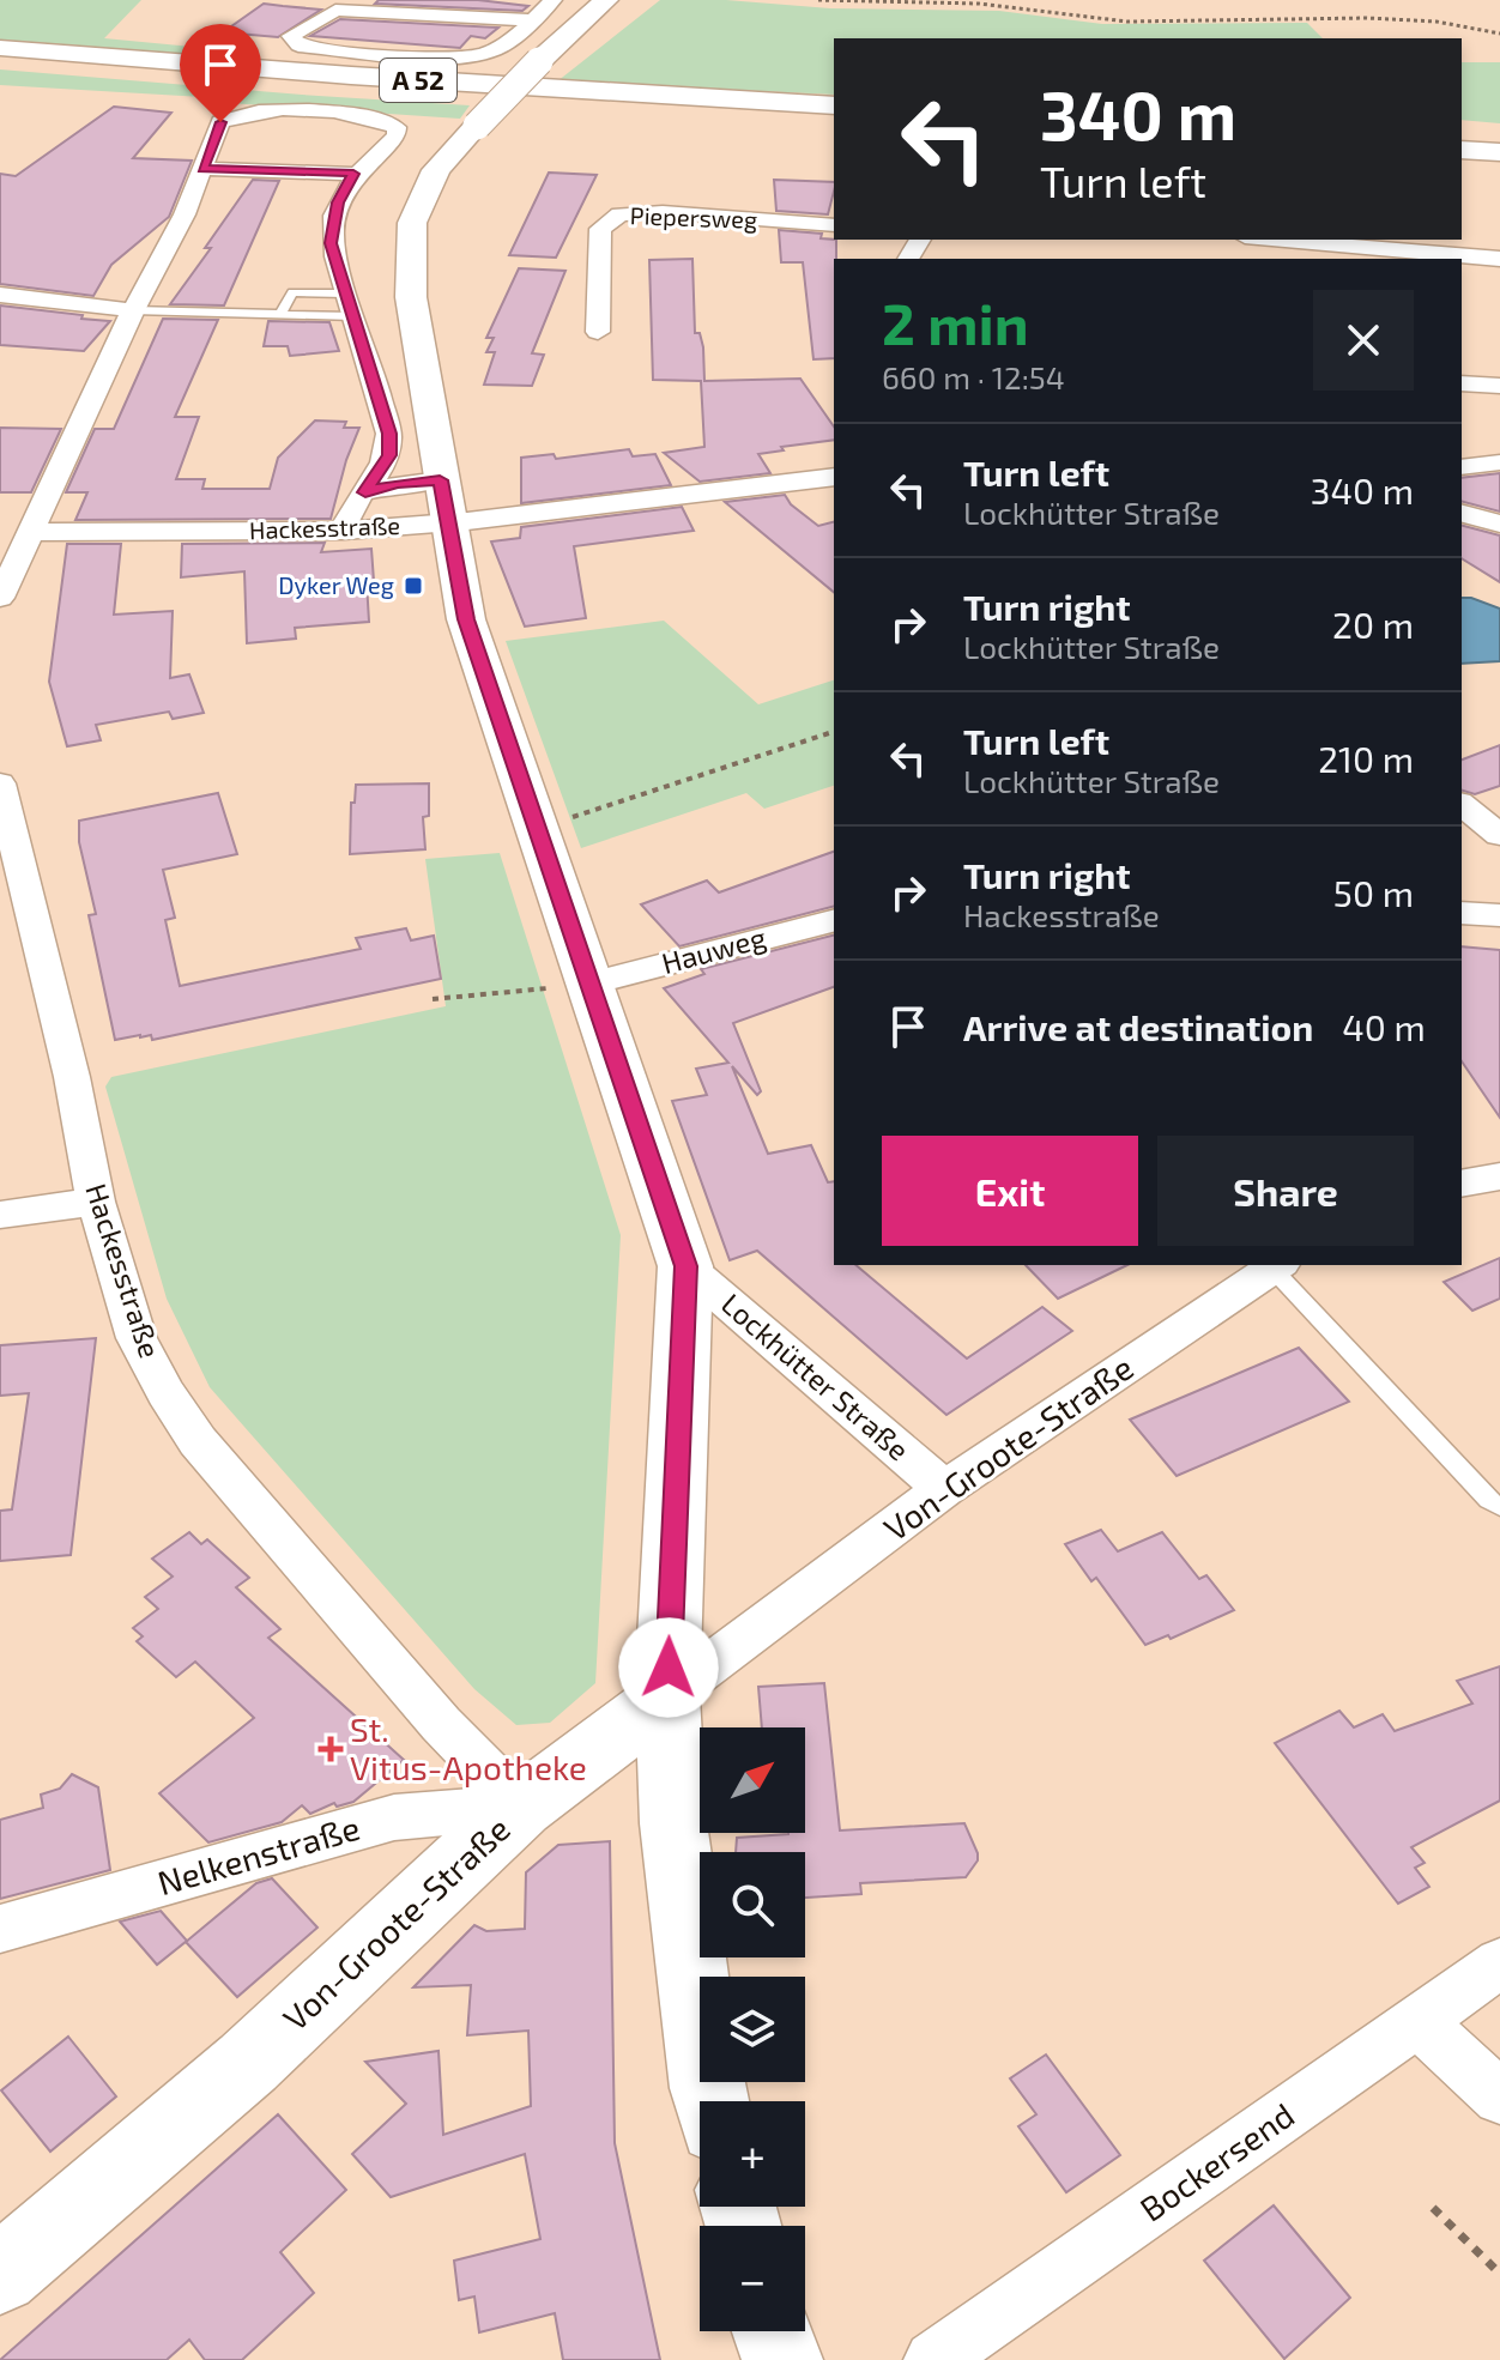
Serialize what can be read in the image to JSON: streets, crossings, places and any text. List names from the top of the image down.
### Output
{
  "streets": {
    "main road": ["A 52", "Lockhütter Straße", "Von-Groote-Straße"],
    "street": [
      "Piepersweg",
      "Hackesstraße",
      "Hauweg",
      "Nelkenstraße",
      "Bockersend"
    ]
  },
  "crossings": [
    ["Hackesstraße", "Lockhütter Straße"],
    ["Hackesstraße", "Von-Groote-Straße"],
    ["Hackesstraße", "Nelkenstraße"],
    ["Hauweg", "Lockhütter Straße"],
    ["Lockhütter Straße", "Von-Groote-Straße"],
    ["Von-Groote-Straße", "Nelkenstraße"]
  ],
  "places": {
    "transit": ["Dyker Weg"],
    "health": ["St. Vitus-Apotheke"]
  },
  "north": "top right",
  "page": {
    "turn": ["340 m", "Turn left"],
    "heading": ["2 min", "660 m · 12:54"],
    "list": [
      {
        "name": "Turn left",
        "note": "Lockhütter Straße",
        "value": "340 m"
      },
      {
        "name": "Turn right",
        "note": "Lockhütter Straße",
        "value": "20 m"
      },
      {
        "name": "Turn left",
        "note": "Lockhütter Straße",
        "value": "210 m"
      },
      {
        "name": "Turn right",
        "note": "Hackesstraße",
        "value": "50 m"
      },
      {
        "name": "Arrive at destination",
        "value": "40 m"
      }
    ],
    "buttons": ["Exit", "Share"],
    "map_buttons": ["+", "−"]
  }
}
